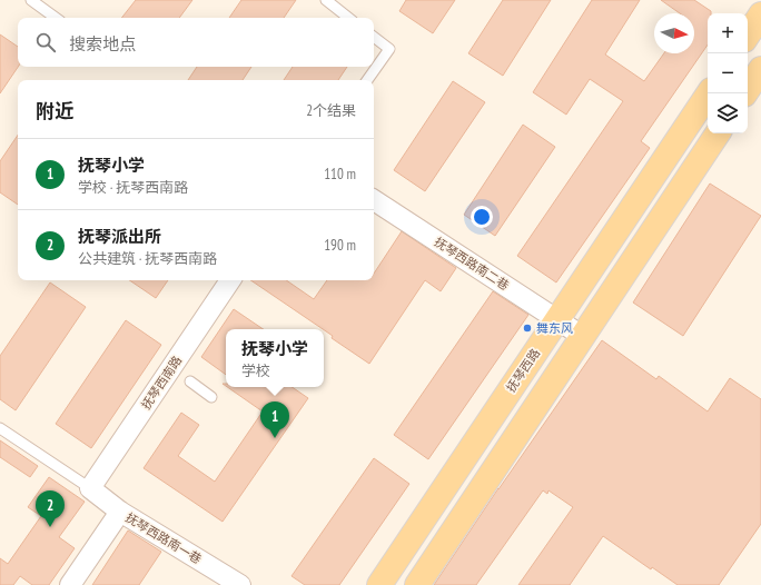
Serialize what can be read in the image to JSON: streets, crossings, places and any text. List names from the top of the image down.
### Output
{
  "streets": {
    "main road": ["抚琴西路"],
    "street": ["抚琴西路南二巷", "抚琴西南路", "抚琴西路南一巷"]
  },
  "crossings": [
    ["抚琴西路南二巷", "抚琴西路"],
    ["抚琴西南路", "抚琴西路南一巷"]
  ],
  "places": ["舞东风"],
  "north": "right",
  "page": {
    "map_buttons": ["+", "−"],
    "search": "搜索地点",
    "heading": ["附近", "2个结果"],
    "list": [
      {
        "mark": "1",
        "name": "抚琴小学",
        "note": "学校 · 抚琴西南路",
        "value": "110 m"
      },
      {
        "mark": "2",
        "name": "抚琴派出所",
        "note": "公共建筑 · 抚琴西南路",
        "value": "190 m"
      }
    ],
    "popup": ["抚琴小学", "学校"],
    "pins": ["1", "2"]
  }
}
